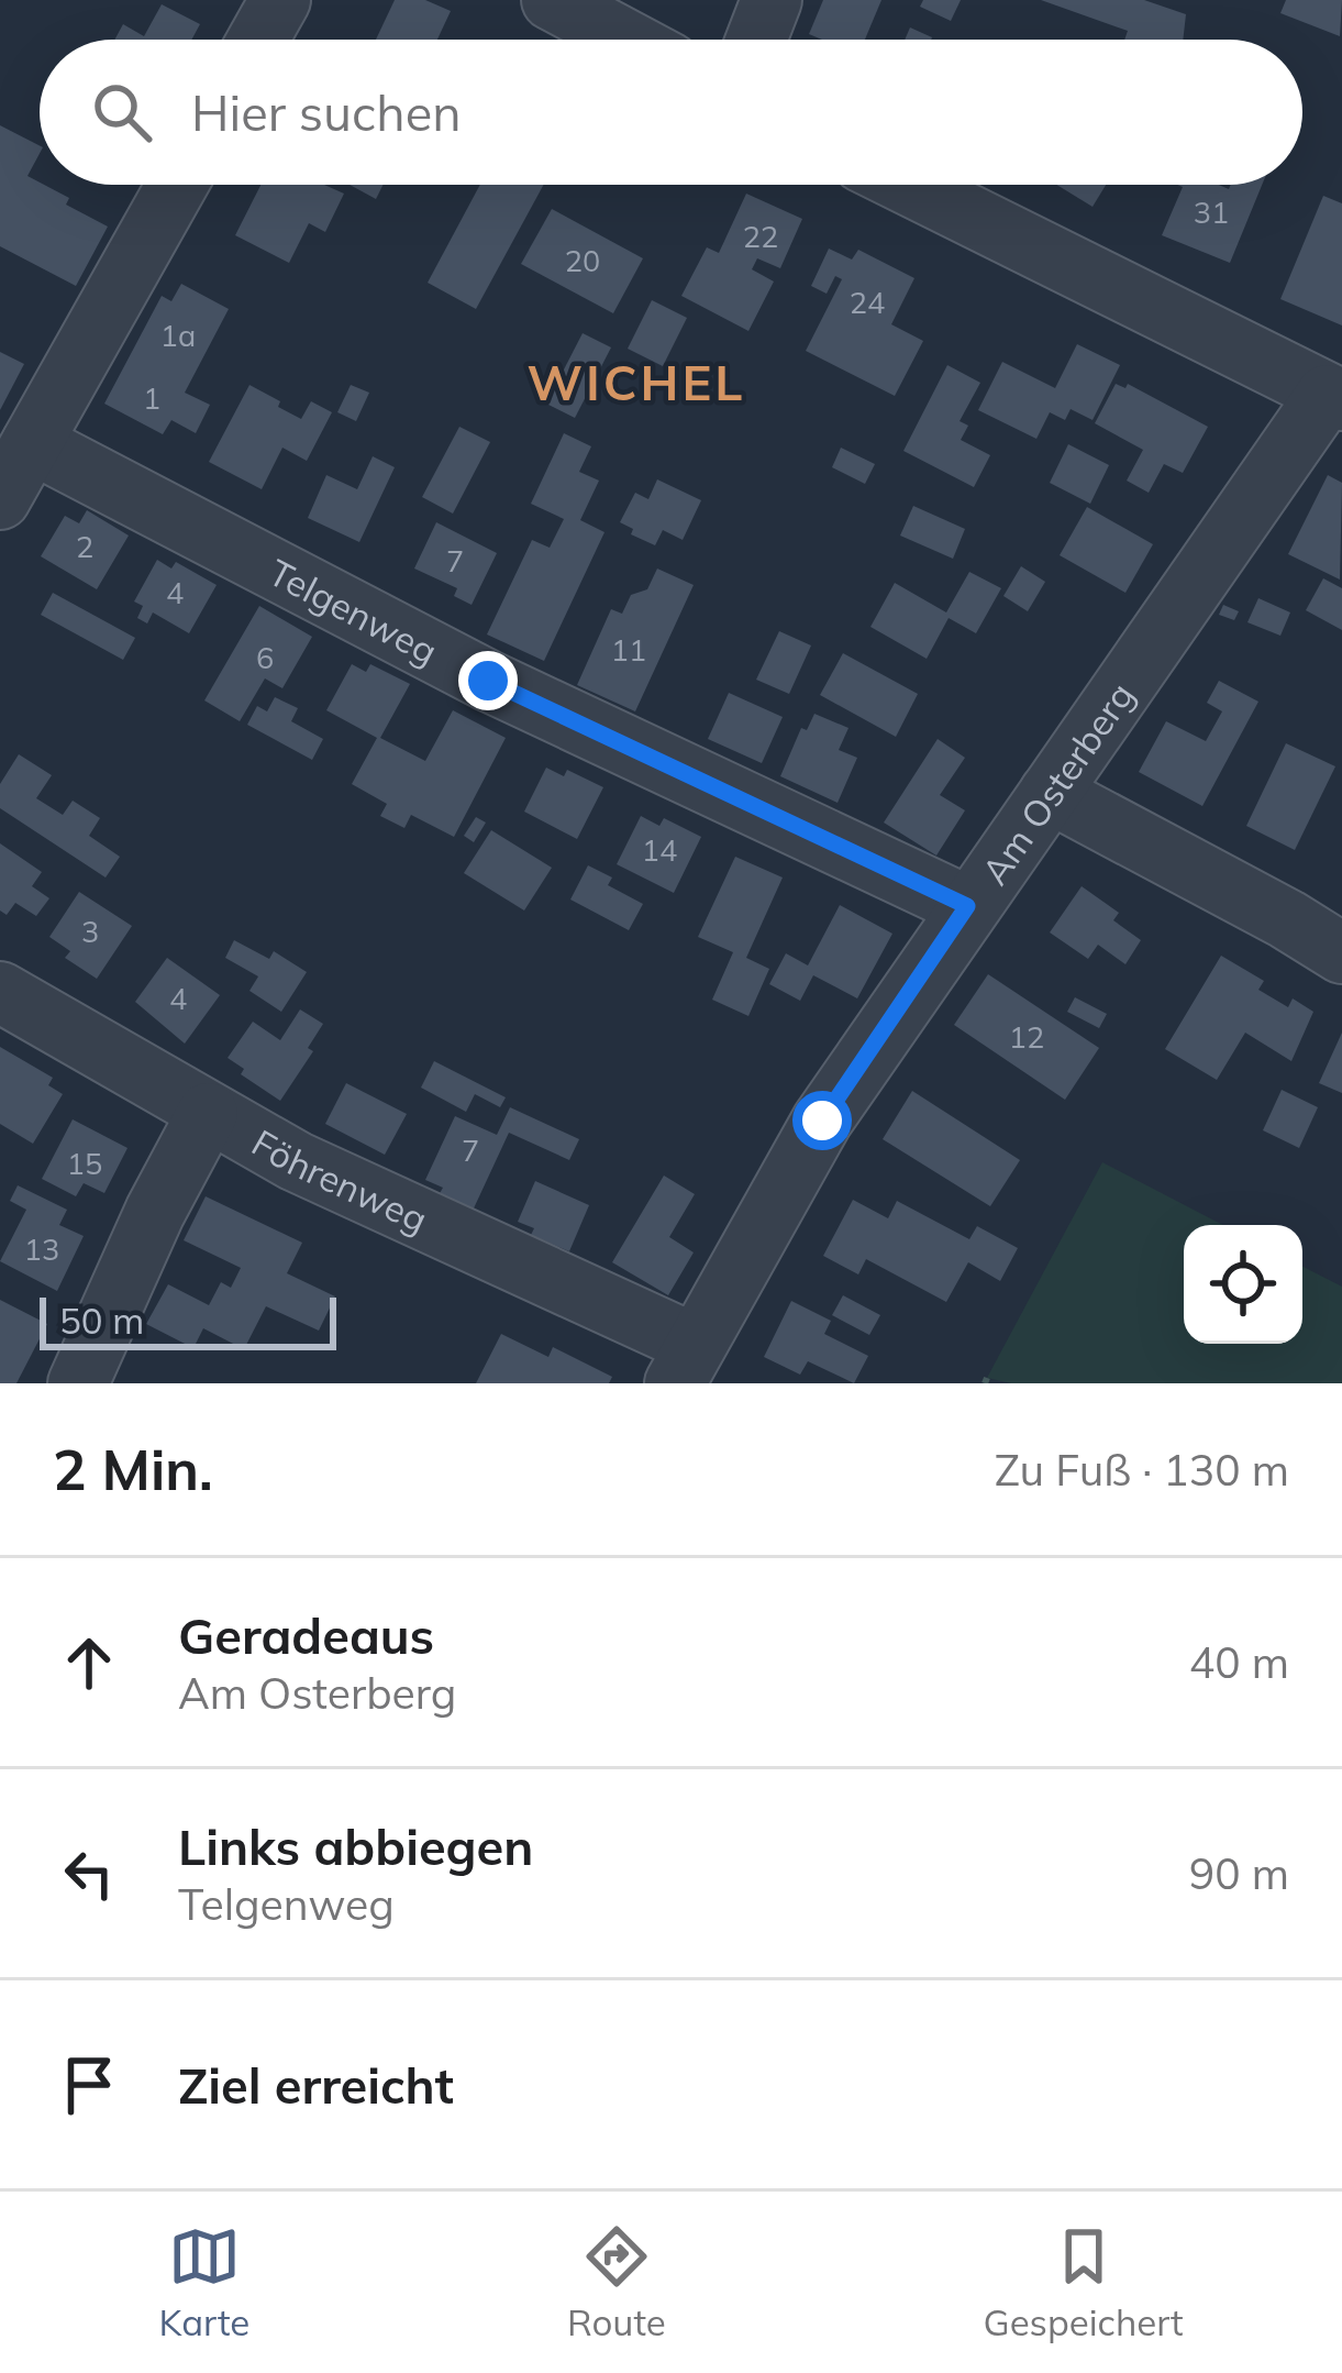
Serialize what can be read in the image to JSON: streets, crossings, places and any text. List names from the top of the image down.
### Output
{
  "streets": {
    "street": ["Telgenweg", "Am Osterberg", "Föhrenweg"]
  },
  "crossings": [
    ["Telgenweg", "Am Osterberg"],
    ["Am Osterberg", "Föhrenweg"]
  ],
  "districts": ["WICHEL"],
  "house_numbers": [
    "31",
    "22",
    "20",
    "24",
    "1a",
    "1",
    "2",
    "7",
    "4",
    "11",
    "6",
    "14",
    "3",
    "4",
    "12",
    "7",
    "15",
    "13"
  ],
  "scale_bar": "50 m",
  "page": {
    "search": "Hier suchen",
    "scale": "50 m",
    "heading": ["2 Min.", "Zu Fuß · 130 m"],
    "list": [
      ["Geradeaus", "Am Osterberg", "40 m"],
      ["Links abbiegen", "Telgenweg", "90 m"],
      "Ziel erreicht"
    ],
    "nav": ["Karte", "Route", "Gespeichert"]
  }
}
